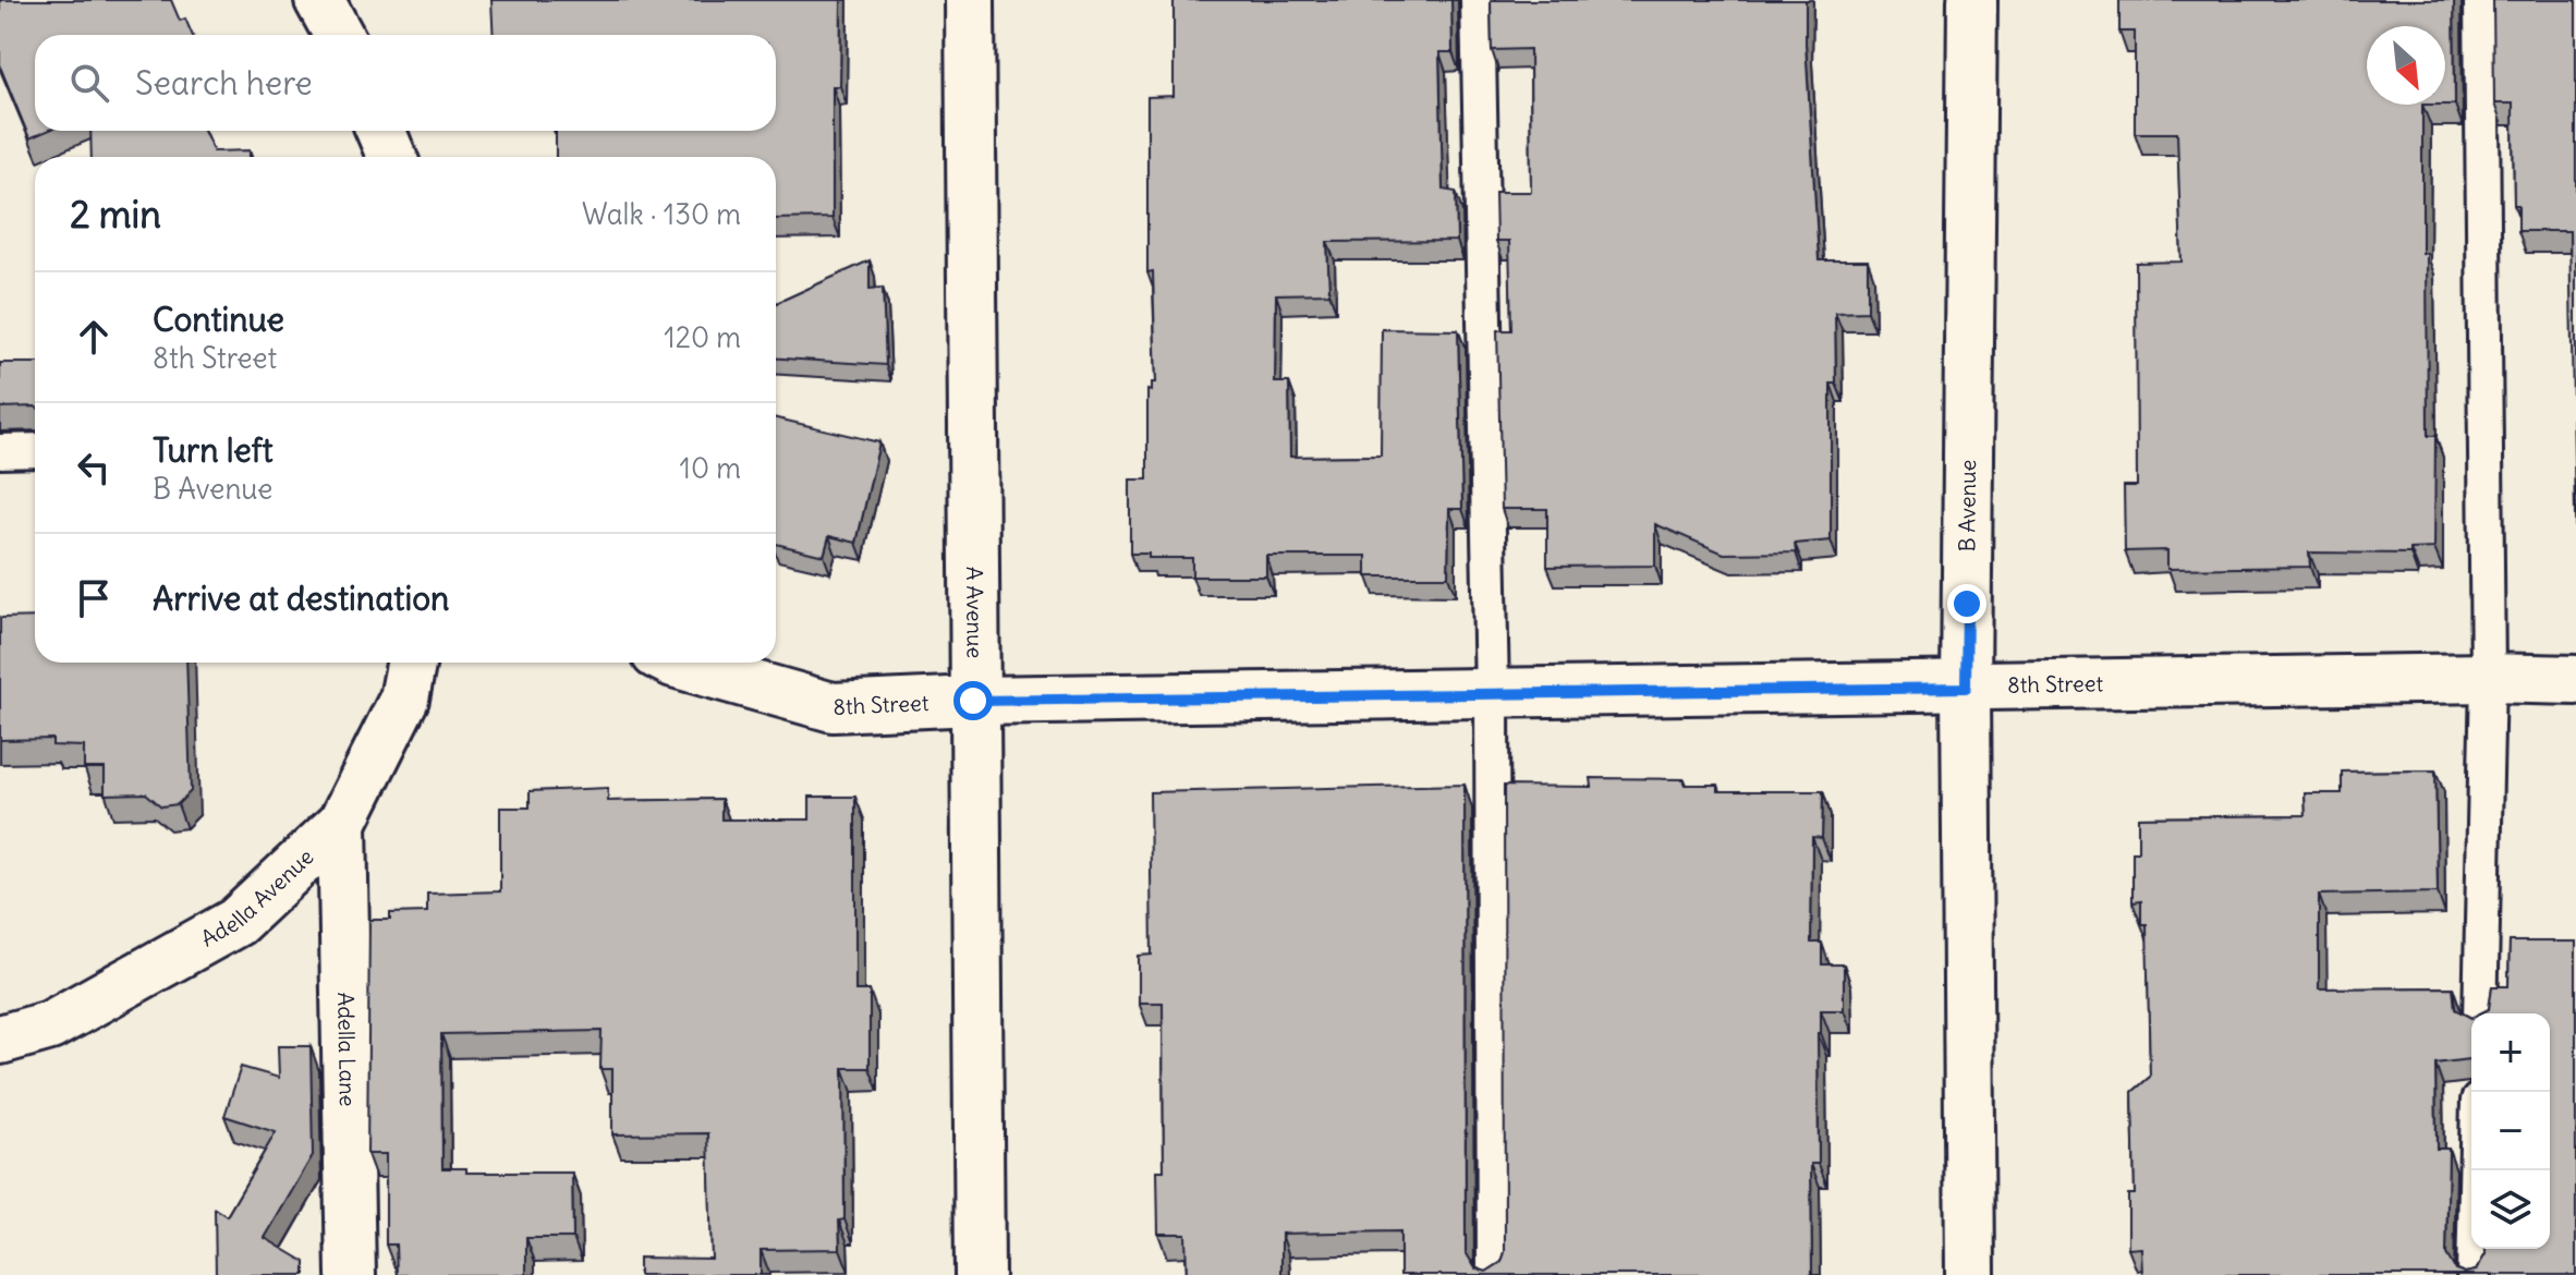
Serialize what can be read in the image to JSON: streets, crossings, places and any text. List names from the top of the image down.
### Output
{
  "streets": {
    "street": [
      "B Avenue",
      "A Avenue",
      "8th Street",
      "Adella Avenue",
      "Adella Lane"
    ]
  },
  "crossings": [
    ["B Avenue", "8th Street"],
    ["A Avenue", "8th Street"],
    ["Adella Avenue", "Adella Lane"]
  ],
  "north": "bottom right",
  "page": {
    "search": "Search here",
    "heading": ["2 min", "Walk · 130 m"],
    "list": [
      ["Continue", "8th Street", "120 m"],
      ["Turn left", "B Avenue", "10 m"],
      "Arrive at destination"
    ],
    "map_buttons": ["+", "−"]
  }
}
